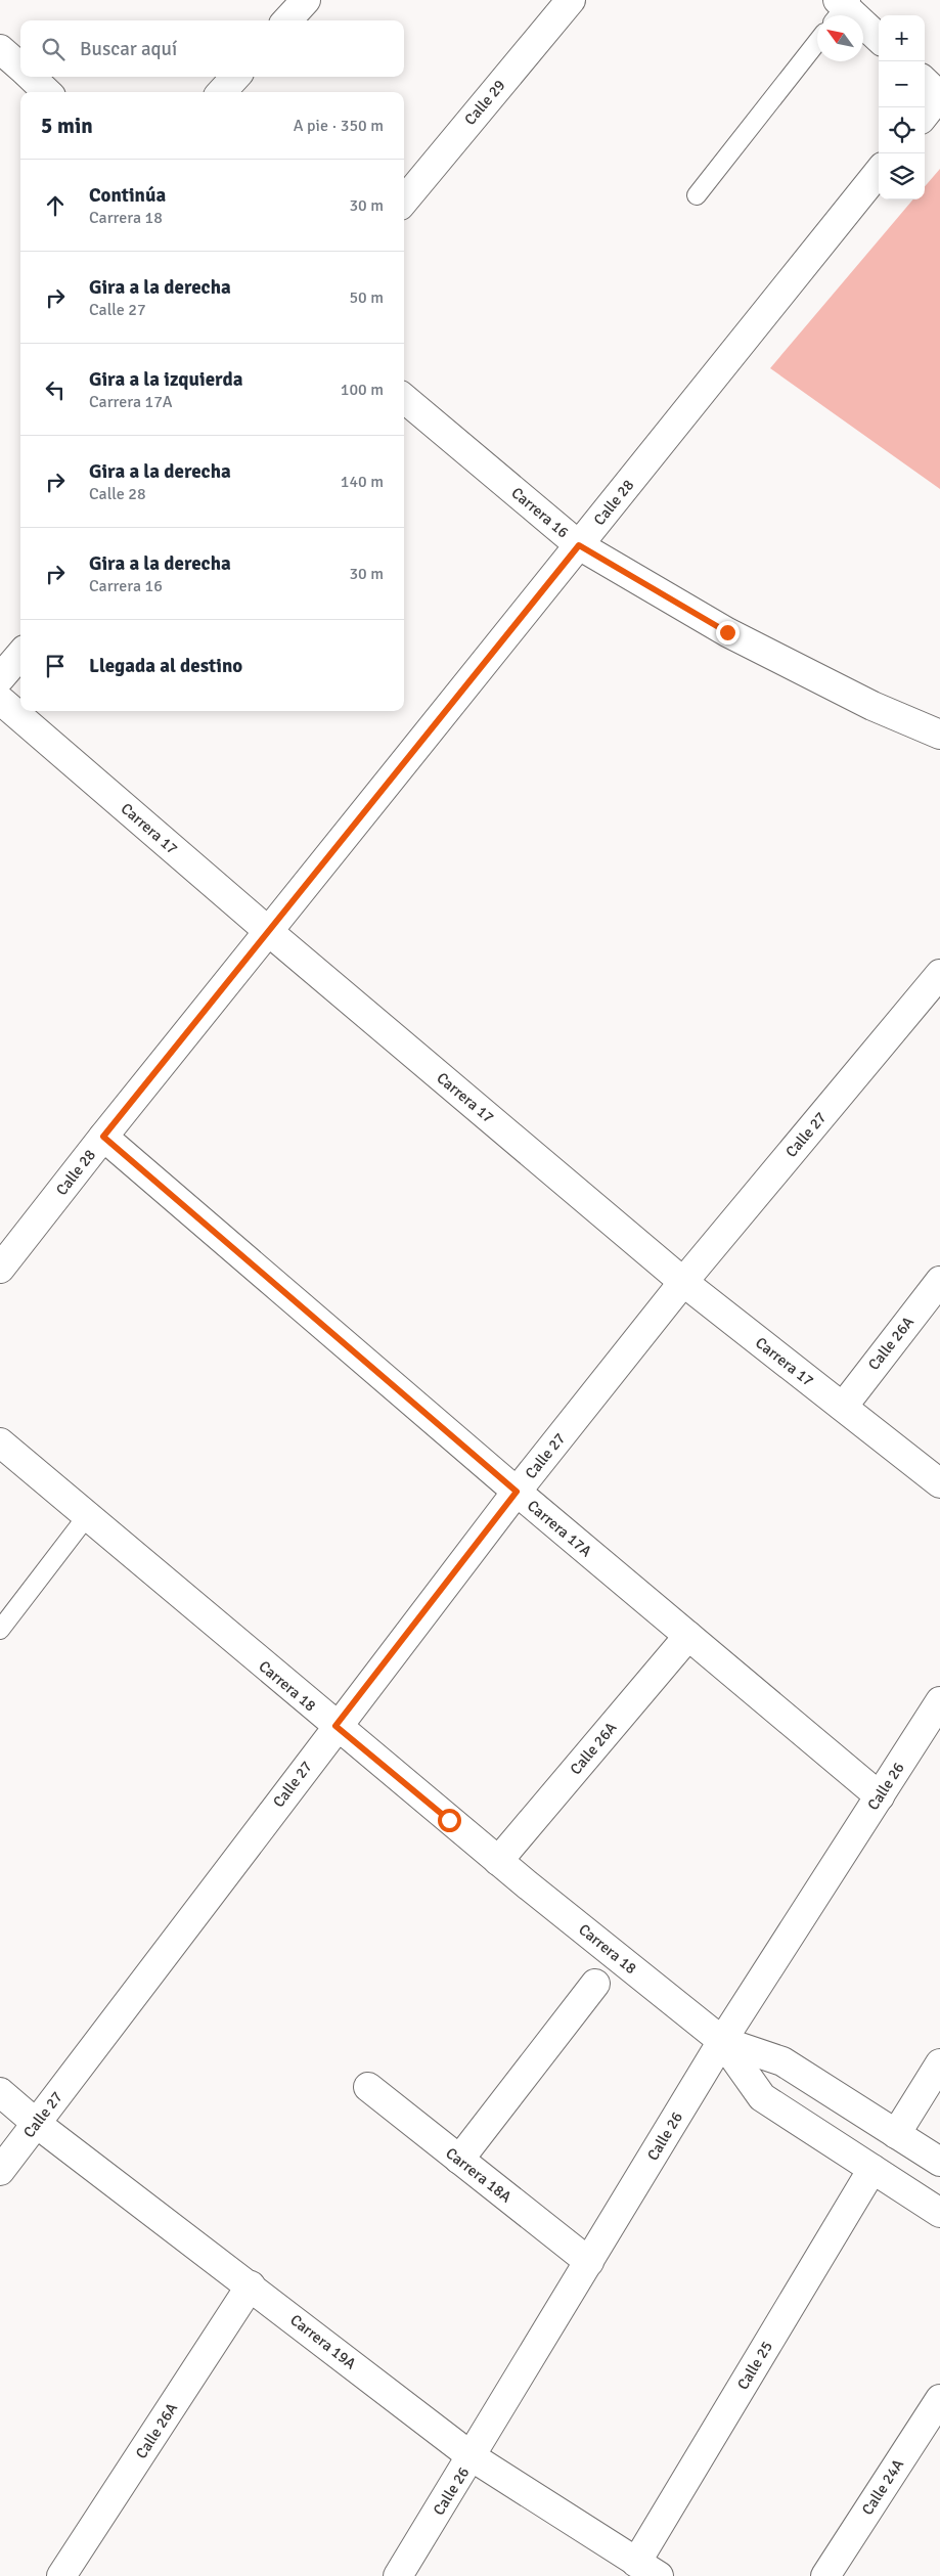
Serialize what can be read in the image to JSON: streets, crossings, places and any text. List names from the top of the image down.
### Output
{
  "streets": {
    "street": [
      "Calle 29",
      "Calle 28",
      "Carrera 16",
      "Carrera 17",
      "Calle 27",
      "Calle 26A",
      "Carrera 17A",
      "Carrera 18",
      "Calle 26",
      "Carrera 18A",
      "Carrera 19A",
      "Calle 25",
      "Calle 24A"
    ]
  },
  "crossings": [
    ["Calle 28", "Carrera 16"],
    ["Calle 28", "Carrera 17"],
    ["Calle 28", "Carrera 17A"],
    ["Carrera 17", "Calle 27"],
    ["Carrera 17", "Calle 26A"],
    ["Calle 27", "Carrera 17A"],
    ["Calle 27", "Carrera 18"],
    ["Calle 27", "Carrera 19A"],
    ["Calle 26A", "Carrera 17A"],
    ["Calle 26A", "Carrera 18"],
    ["Calle 26A", "Carrera 19A"],
    ["Carrera 17A", "Calle 26"],
    ["Carrera 18", "Calle 26"],
    ["Carrera 18", "Calle 25"],
    ["Calle 26", "Carrera 18A"],
    ["Calle 26", "Carrera 19A"],
    ["Carrera 19A", "Calle 25"]
  ],
  "north": "top left",
  "page": {
    "map_buttons": ["+", "−"],
    "search": "Buscar aquí",
    "heading": ["5 min", "A pie · 350 m"],
    "list": [
      ["Continúa", "Carrera 18", "30 m"],
      ["Gira a la derecha", "Calle 27", "50 m"],
      ["Gira a la izquierda", "Carrera 17A", "100 m"],
      ["Gira a la derecha", "Calle 28", "140 m"],
      ["Gira a la derecha", "Carrera 16", "30 m"],
      "Llegada al destino"
    ]
  }
}
